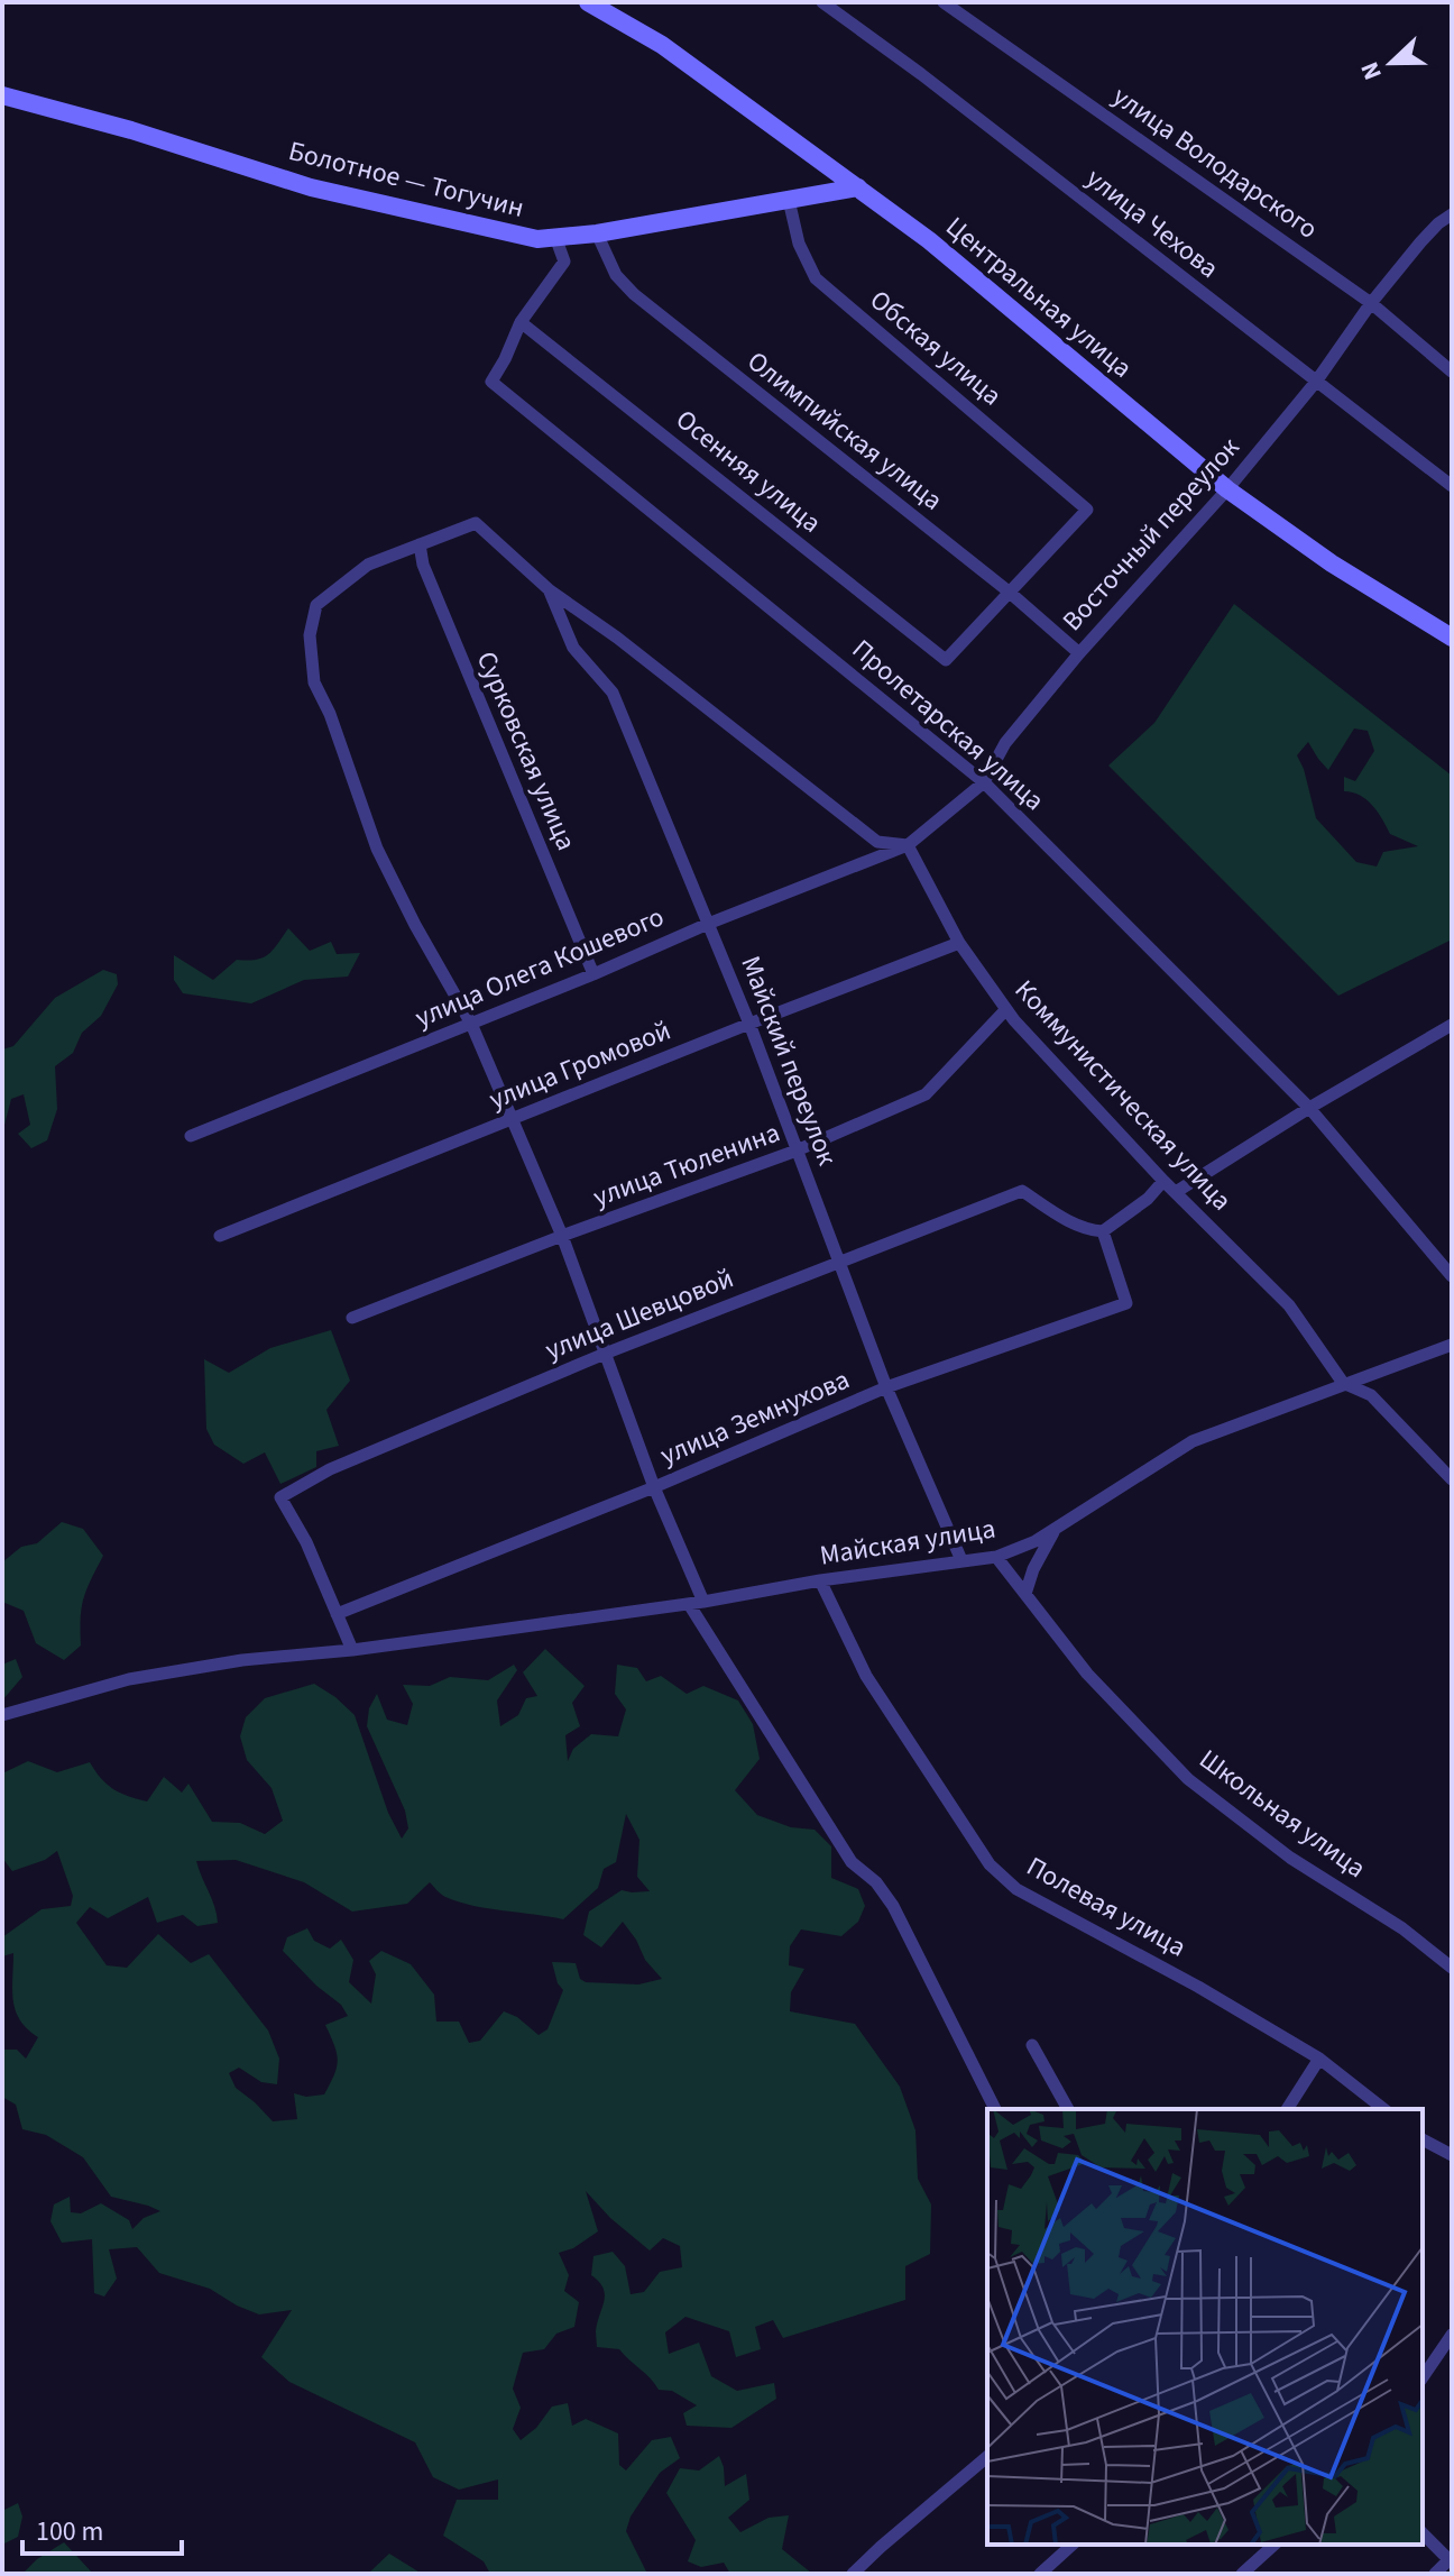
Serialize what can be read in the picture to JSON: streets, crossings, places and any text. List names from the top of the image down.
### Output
{
  "streets": {
    "main road": ["Болотное — Тогучин", "Центральная улица"],
    "street": [
      "улица Володарского",
      "улица Чехова",
      "Обская улица",
      "Олимпийская улица",
      "Осенняя улица",
      "Восточный переулок",
      "Пролетарская улица",
      "Сурковская улица",
      "улица Олега Кошевого",
      "Майский переулок",
      "улица Громовой",
      "Коммунистическая улица",
      "улица Тюленина",
      "улица Шевцовой",
      "улица Земнухова",
      "Майская улица",
      "Школьная улица",
      "Полевая улица"
    ]
  },
  "crossings": [
    ["улица Володарского", "Восточный переулок"],
    ["Болотное — Тогучин", "Центральная улица"],
    ["Болотное — Тогучин", "Обская улица"],
    ["Болотное — Тогучин", "Олимпийская улица"],
    ["улица Чехова", "Восточный переулок"],
    ["Центральная улица", "Восточный переулок"],
    ["Обская улица", "Олимпийская улица"],
    ["Обская улица", "Осенняя улица"],
    ["Олимпийская улица", "Осенняя улица"],
    ["Олимпийская улица", "Восточный переулок"],
    ["Осенняя улица", "Пролетарская улица"],
    ["Восточный переулок", "Пролетарская улица"],
    ["Восточный переулок", "улица Олега Кошевого"],
    ["Восточный переулок", "Коммунистическая улица"],
    ["Сурковская улица", "улица Олега Кошевого"],
    ["улица Олега Кошевого", "Майский переулок"],
    ["улица Олега Кошевого", "Коммунистическая улица"],
    ["Майский переулок", "улица Громовой"],
    ["Майский переулок", "улица Тюленина"],
    ["Майский переулок", "улица Шевцовой"],
    ["Майский переулок", "улица Земнухова"],
    ["Майский переулок", "Майская улица"],
    ["улица Громовой", "Коммунистическая улица"],
    ["Коммунистическая улица", "улица Тюленина"],
    ["Коммунистическая улица", "Майская улица"],
    ["улица Шевцовой", "улица Земнухова"],
    ["Майская улица", "Школьная улица"],
    ["Майская улица", "Полевая улица"]
  ],
  "scale_bar": "100 m",
  "north": "left"
}
